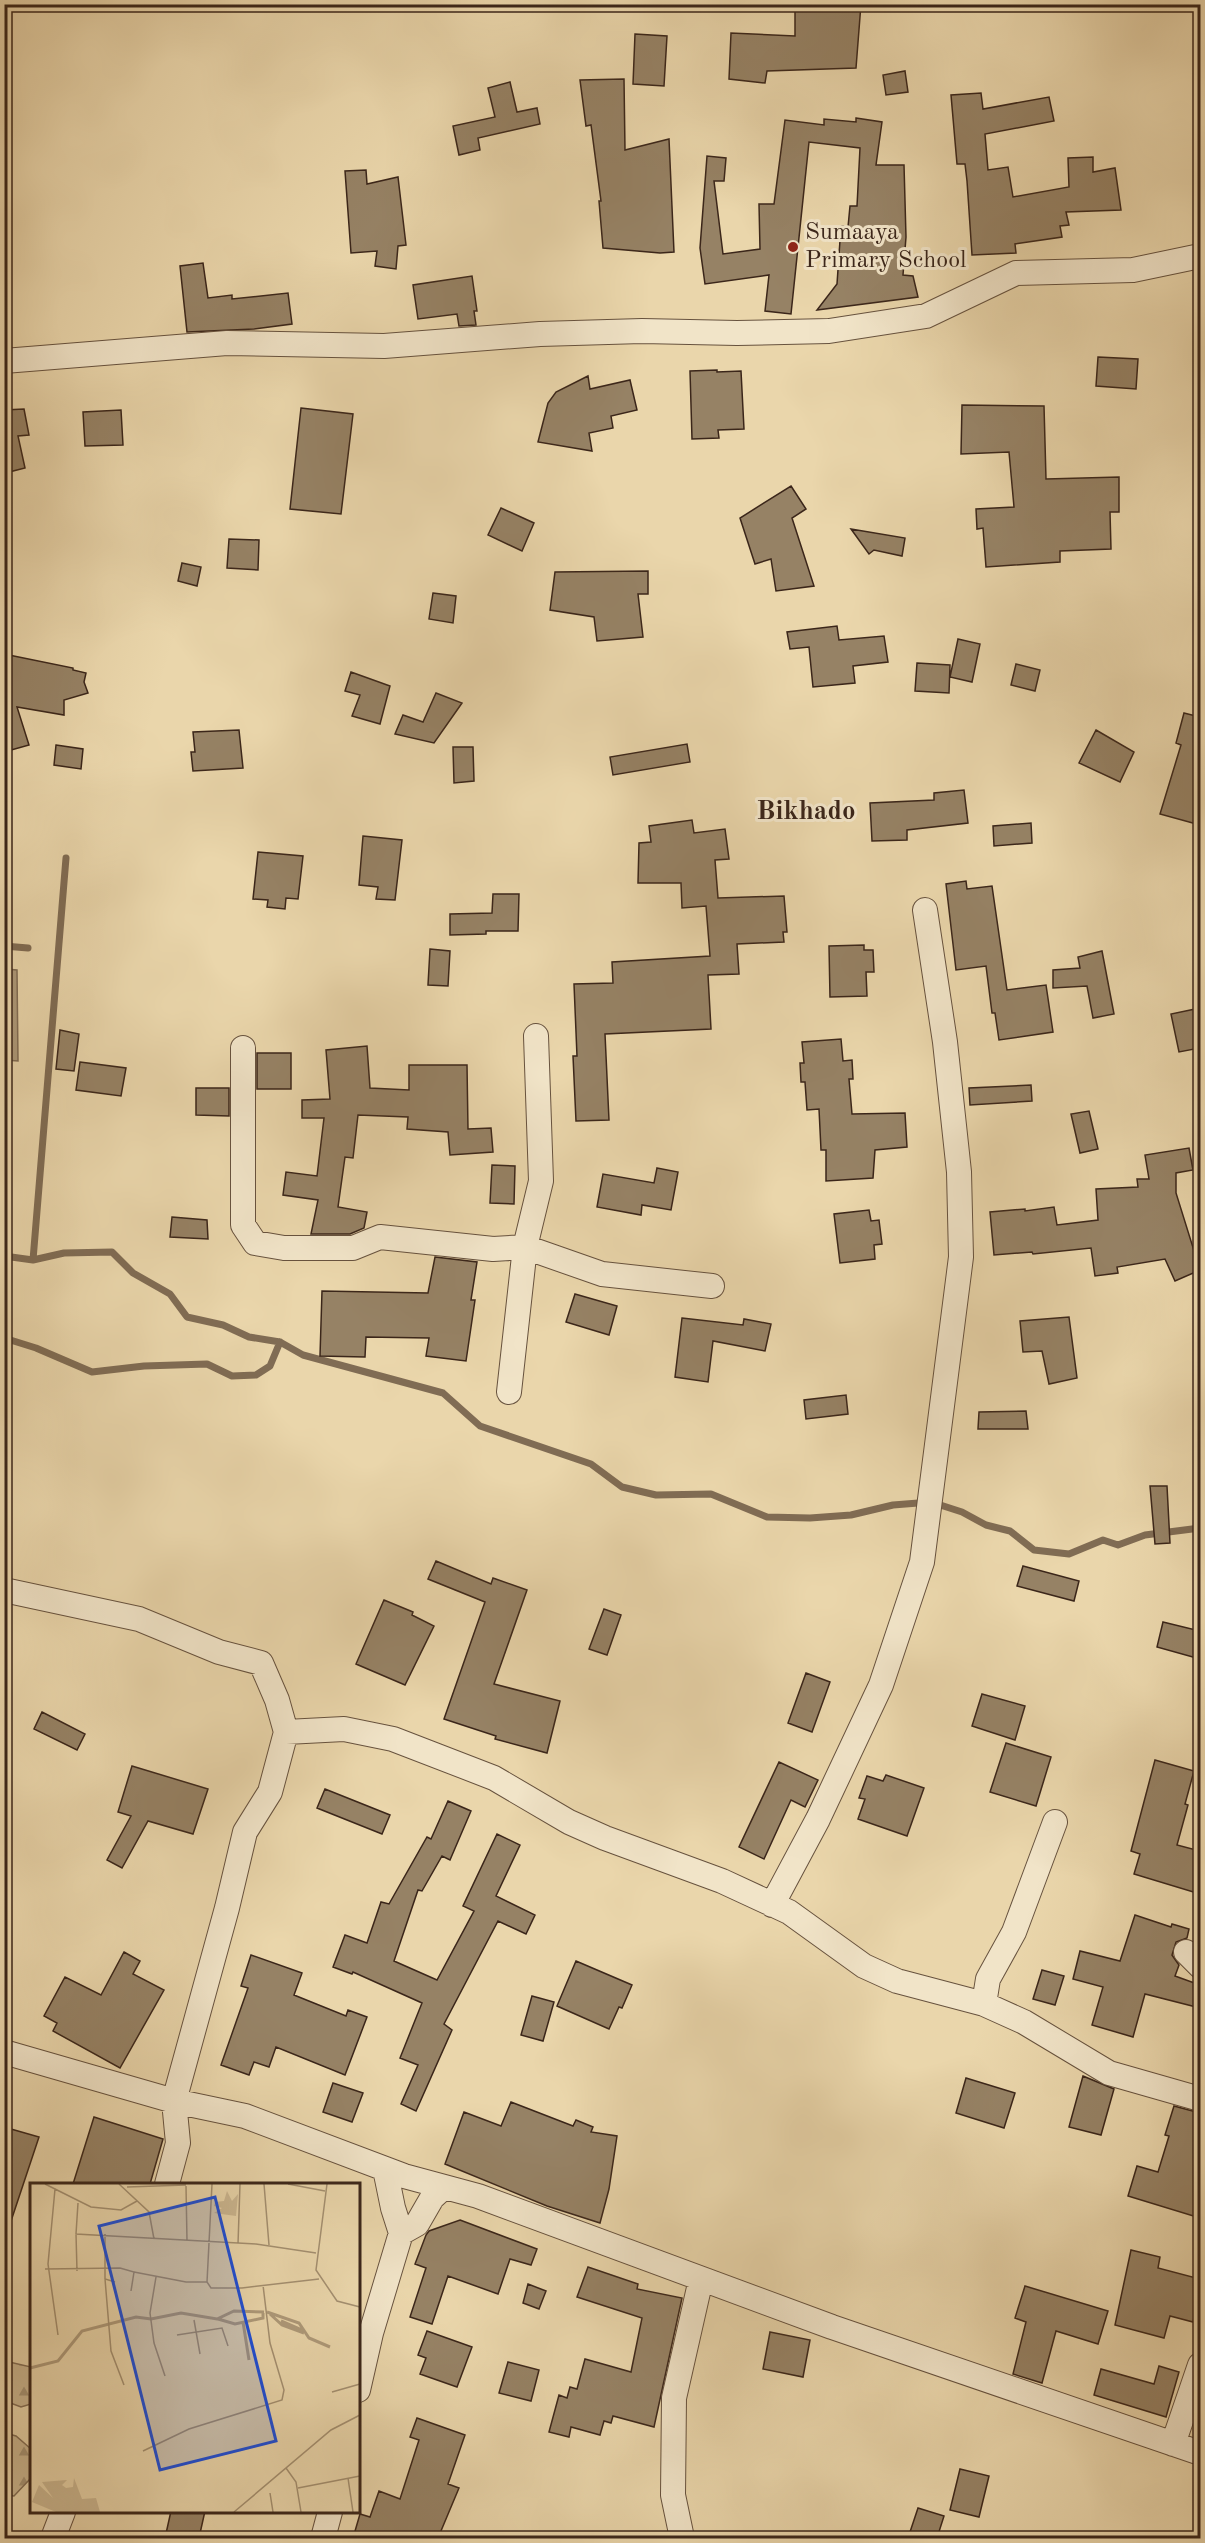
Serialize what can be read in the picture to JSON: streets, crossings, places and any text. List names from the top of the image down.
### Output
{
  "districts": ["Bikhado"],
  "places": ["Sumaaya Primary School"]
}
